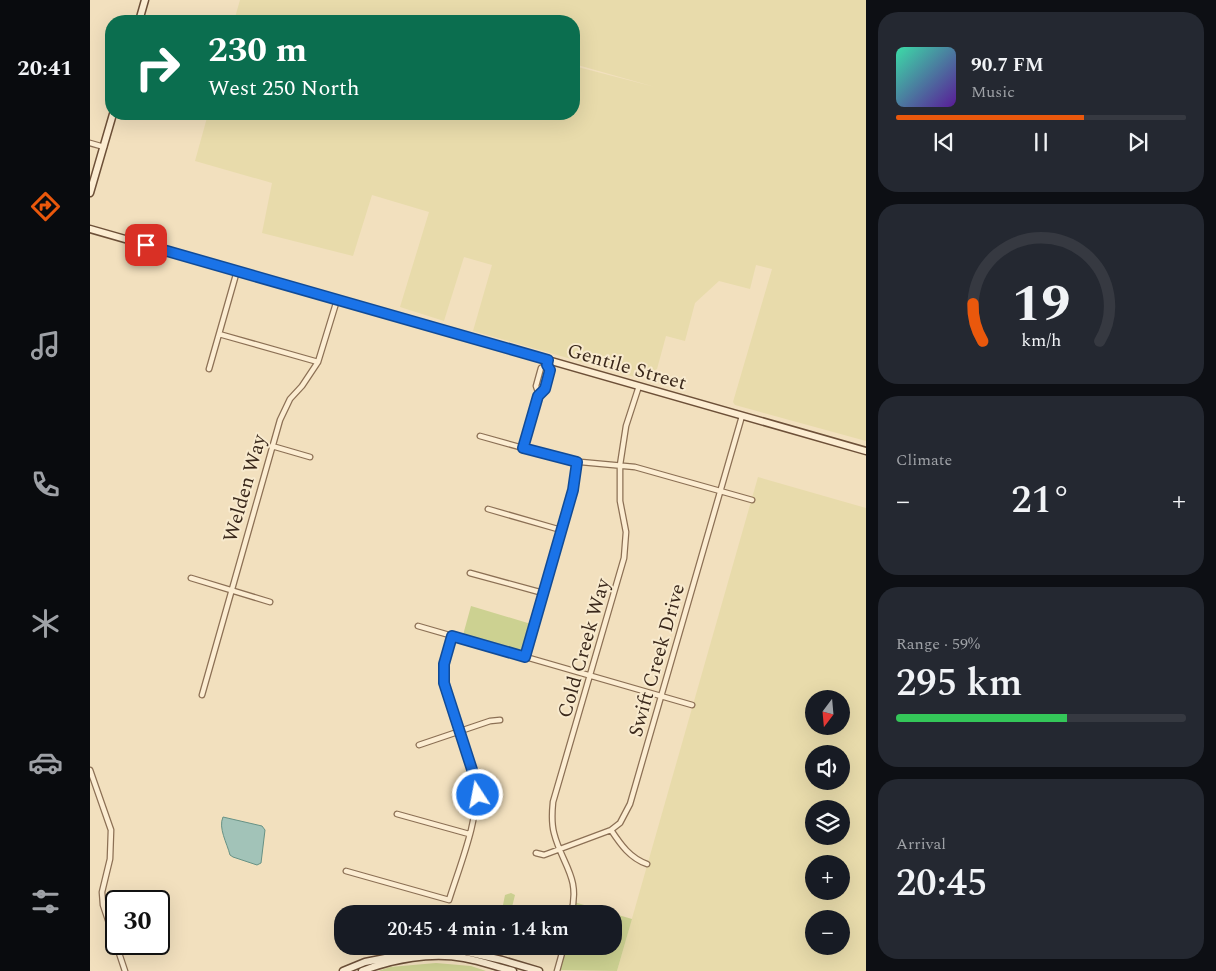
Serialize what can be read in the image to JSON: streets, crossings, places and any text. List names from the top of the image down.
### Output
{
  "streets": {
    "main road": ["Gentile Street"],
    "street": ["Welden Way", "Cold Creek Way", "Swift Creek Drive"]
  },
  "crossings": [
    ["Gentile Street", "Welden Way"],
    ["Gentile Street", "Cold Creek Way"],
    ["Gentile Street", "Swift Creek Drive"]
  ],
  "north": "bottom",
  "page": {
    "tabs": "20:41",
    "turn": ["230 m", "West 250 North"],
    "song": ["90.7 FM", "Music"],
    "tile": [
      "Climate",
      ["Range · 59%", "295 km"],
      ["Arrival", "20:45"]
    ],
    "heat": ["−", "21°", "+"],
    "map_buttons": ["+", "−"],
    "limit": "30",
    "trip": "20:45 · 4 min · 1.4 km",
    "gauge": ["19", "km/h"]
  }
}
